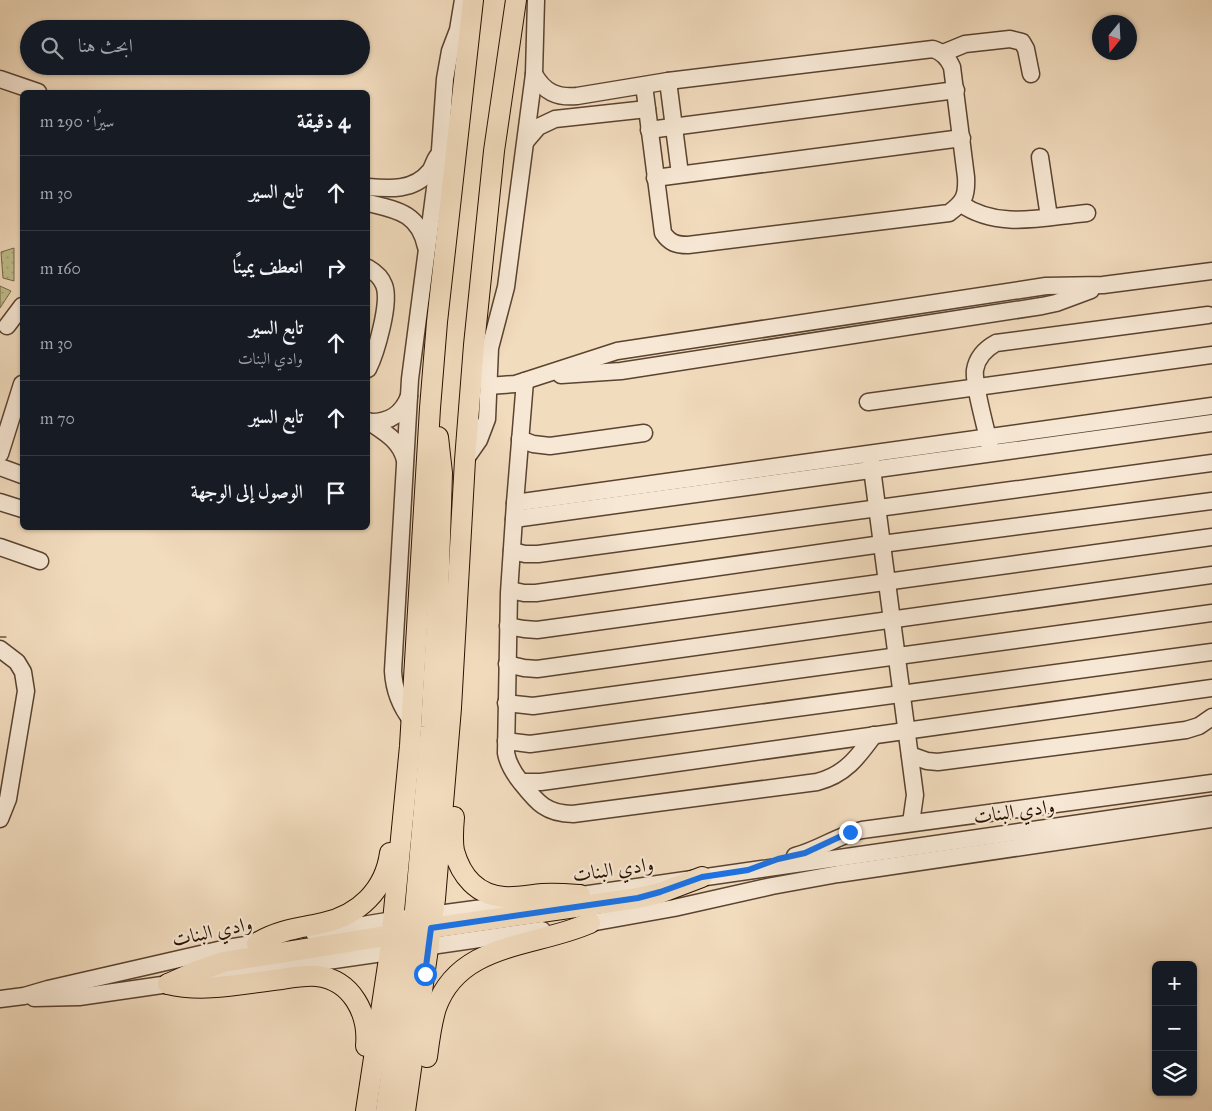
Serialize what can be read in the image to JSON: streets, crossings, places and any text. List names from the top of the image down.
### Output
{
  "streets": {
    "street": ["وادي البنات"]
  },
  "north": "bottom",
  "page": {
    "search": "ابحث هنا",
    "heading": ["4 دقيقة", "سيرًا · 290 m"],
    "list": [
      ["تابع السير", "30 m"],
      ["انعطف يمينًا", "160 m"],
      ["تابع السير", "وادي البنات", "30 m"],
      ["تابع السير", "70 m"],
      "الوصول إلى الوجهة"
    ],
    "map_buttons": ["+", "−"]
  }
}
